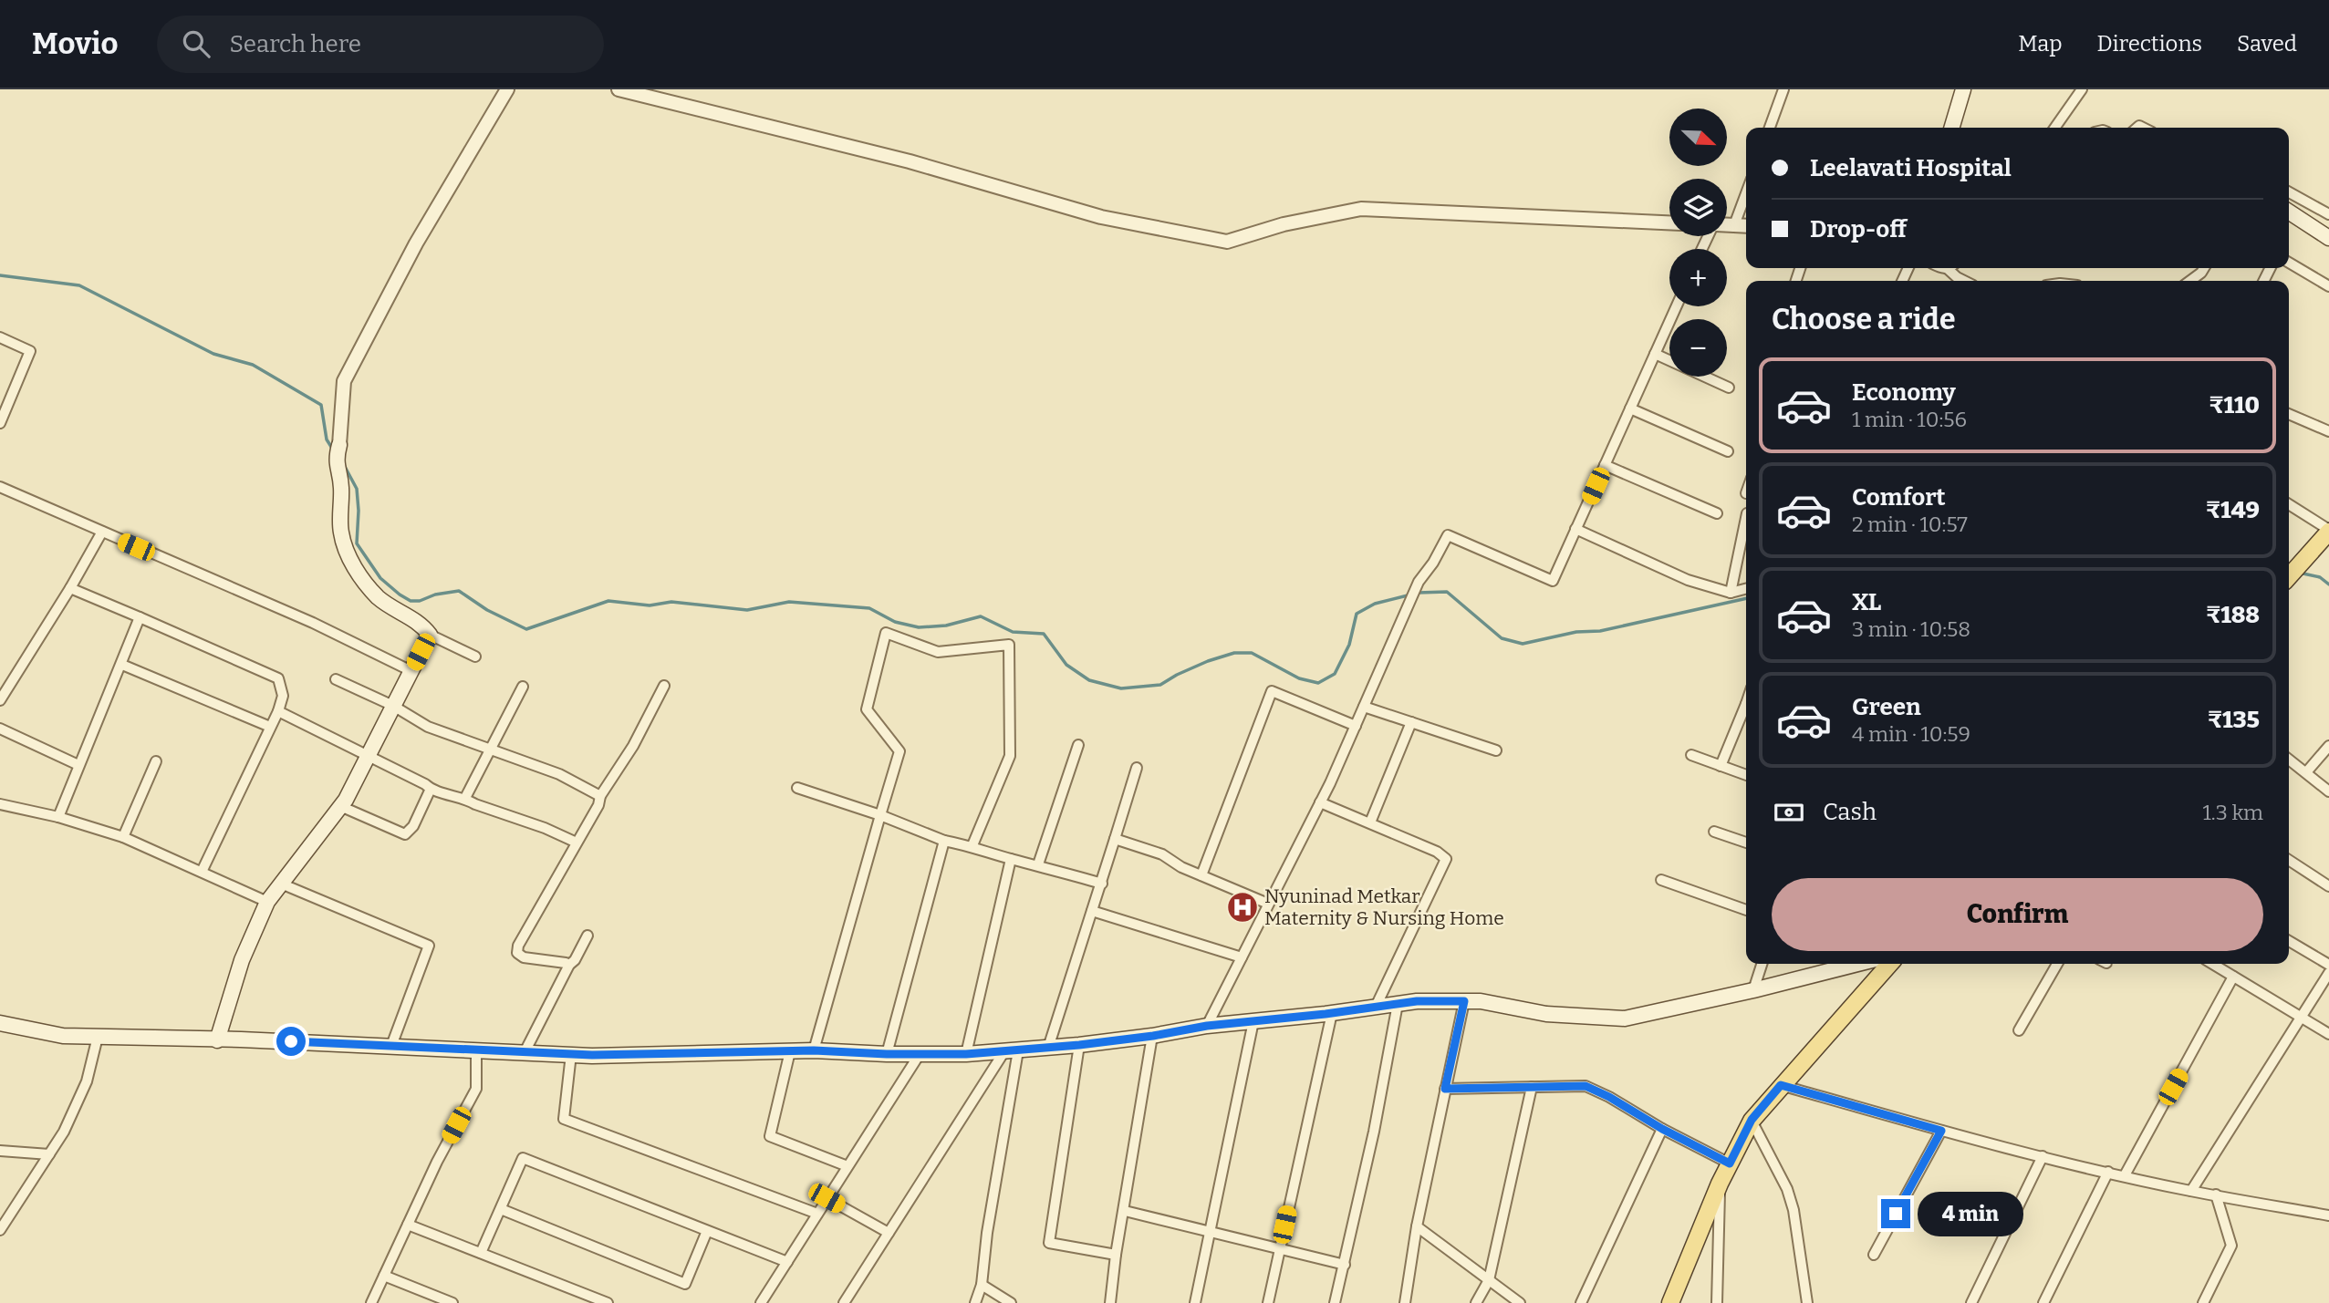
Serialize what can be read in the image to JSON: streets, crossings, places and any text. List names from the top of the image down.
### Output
{
  "places": {
    "hospital": ["Nyuninad Metkar Maternity & Nursing Home"]
  },
  "north": "bottom right",
  "page": {
    "header": "Movio",
    "search": "Search here",
    "nav": ["Map", "Directions", "Saved"],
    "map_buttons": ["+", "−"],
    "banner": ["Leelavati Hospital", "Drop-off"],
    "heading": "Choose a ride",
    "list": [
      {
        "name": "Economy",
        "note": "1 min · 10:56",
        "value": "₹110"
      },
      {
        "name": "Comfort",
        "note": "2 min · 10:57",
        "value": "₹149"
      },
      {
        "name": "XL",
        "note": "3 min · 10:58",
        "value": "₹188"
      },
      {
        "name": "Green",
        "note": "4 min · 10:59",
        "value": "₹135"
      }
    ],
    "pay": ["Cash", "1.3 km"],
    "buttons": "Confirm",
    "bubble": "4 min"
  }
}
